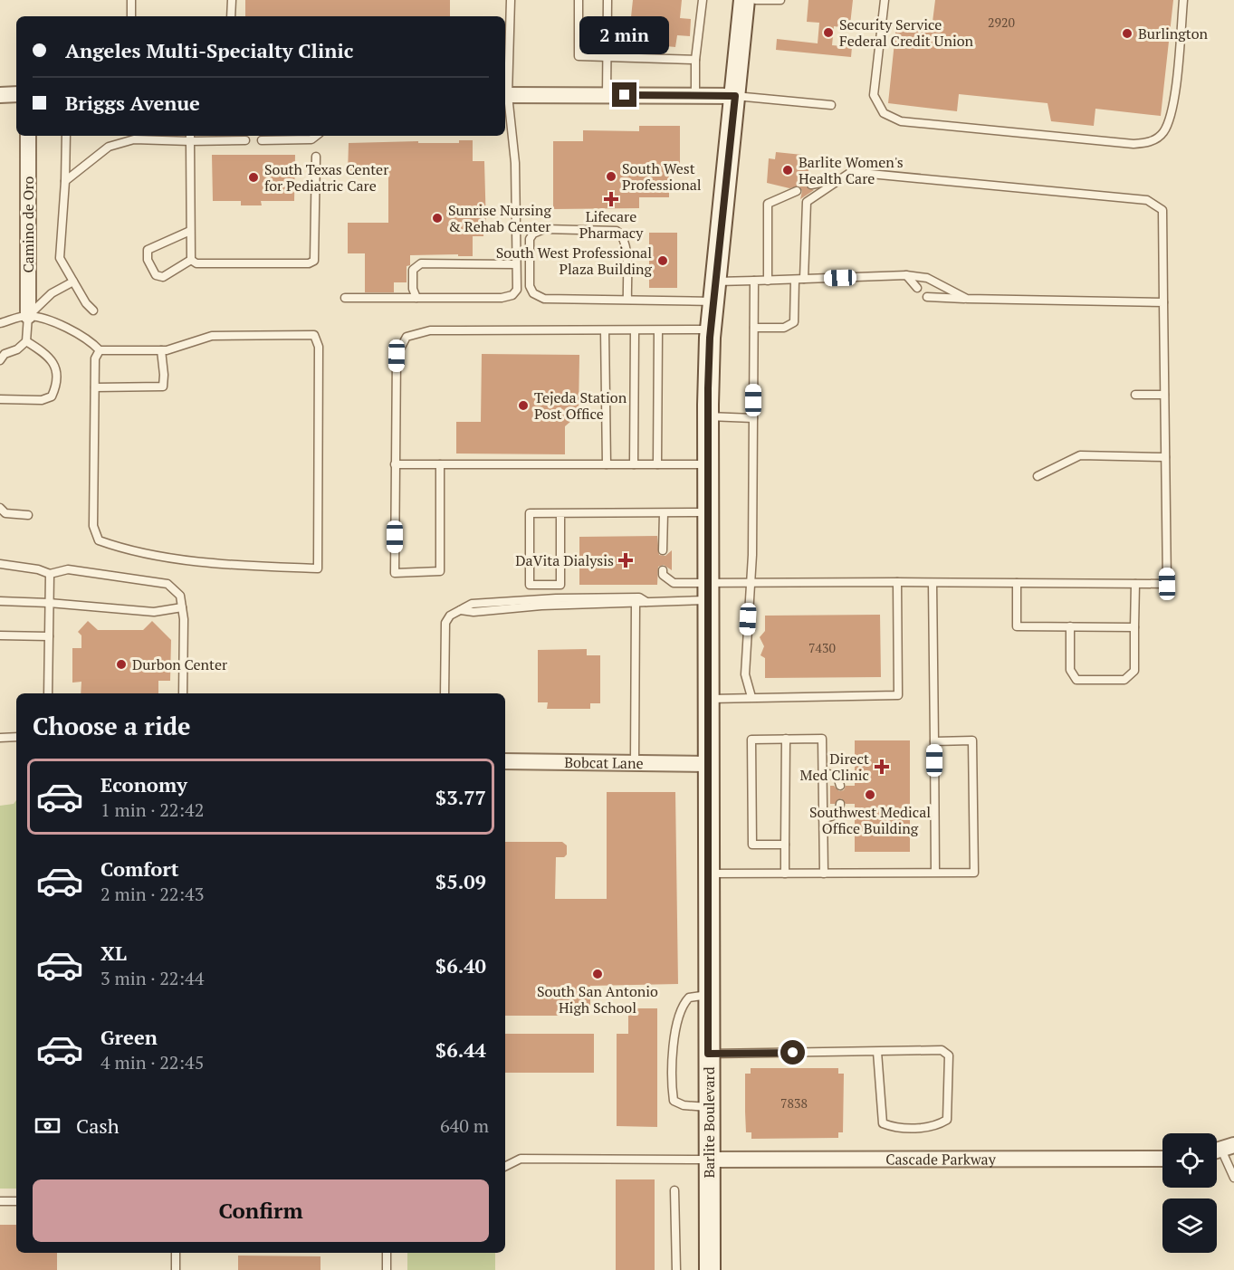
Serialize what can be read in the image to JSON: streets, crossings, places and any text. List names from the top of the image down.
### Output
{
  "streets": {
    "street": [
      "Camino de Oro",
      "Bobcat Lane",
      "Barlite Boulevard",
      "Cascade Parkway"
    ]
  },
  "crossings": [
    ["Bobcat Lane", "Barlite Boulevard"],
    ["Barlite Boulevard", "Cascade Parkway"]
  ],
  "places": {
    "other": [
      "Security Service Federal Credit Union",
      "Burlington",
      "Barlite Women's Health Care",
      "South West Professional",
      "South Texas Center for Pediatric Care",
      "Sunrise Nursing & Rehab Center",
      "South West Professional Plaza Building",
      "Tejeda Station Post Office",
      "Durbon Center",
      "Southwest Medical Office Building",
      "South San Antonio High School"
    ],
    "health": ["Lifecare Pharmacy", "DaVita Dialysis", "Direct Med Clinic"]
  },
  "house_numbers": ["2920", "7430", "7838"],
  "page": {
    "bubble": "2 min",
    "banner": ["Angeles Multi-Specialty Clinic", "Briggs Avenue"],
    "heading": "Choose a ride",
    "list": [
      {
        "name": "Economy",
        "note": "1 min · 22:42",
        "value": "$3.77"
      },
      {
        "name": "Comfort",
        "note": "2 min · 22:43",
        "value": "$5.09"
      },
      {
        "name": "XL",
        "note": "3 min · 22:44",
        "value": "$6.40"
      },
      {
        "name": "Green",
        "note": "4 min · 22:45",
        "value": "$6.44"
      }
    ],
    "pay": ["Cash", "640 m"],
    "buttons": "Confirm"
  }
}
